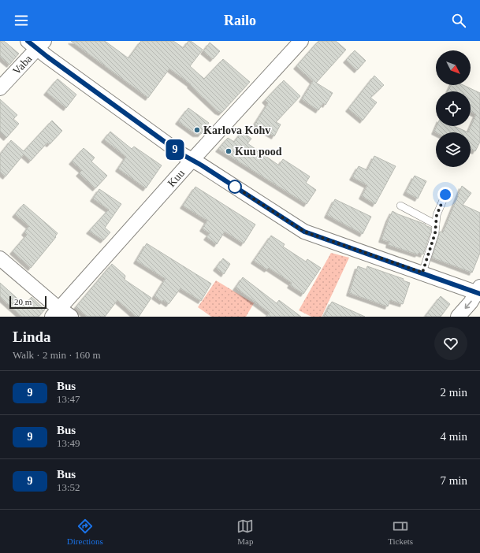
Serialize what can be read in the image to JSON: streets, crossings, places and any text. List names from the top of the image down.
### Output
{
  "streets": {
    "street": ["Vaba", "Kuu"]
  },
  "places": ["Karlova Kohv", "Kuu pood"],
  "lines": ["bus line 9"],
  "scale_bar": "20 m",
  "north": "bottom right",
  "page": {
    "header": "Railo",
    "on_map": "9",
    "scale": "20 m",
    "heading": ["Linda", "Walk · 2 min · 160 m"],
    "list": [
      {
        "mark": "9",
        "name": "Bus",
        "note": "13:47",
        "value": "2 min"
      },
      {
        "mark": "9",
        "name": "Bus",
        "note": "13:49",
        "value": "4 min"
      },
      {
        "mark": "9",
        "name": "Bus",
        "note": "13:52",
        "value": "7 min"
      }
    ],
    "tabs": ["Directions", "Map", "Tickets"]
  }
}
